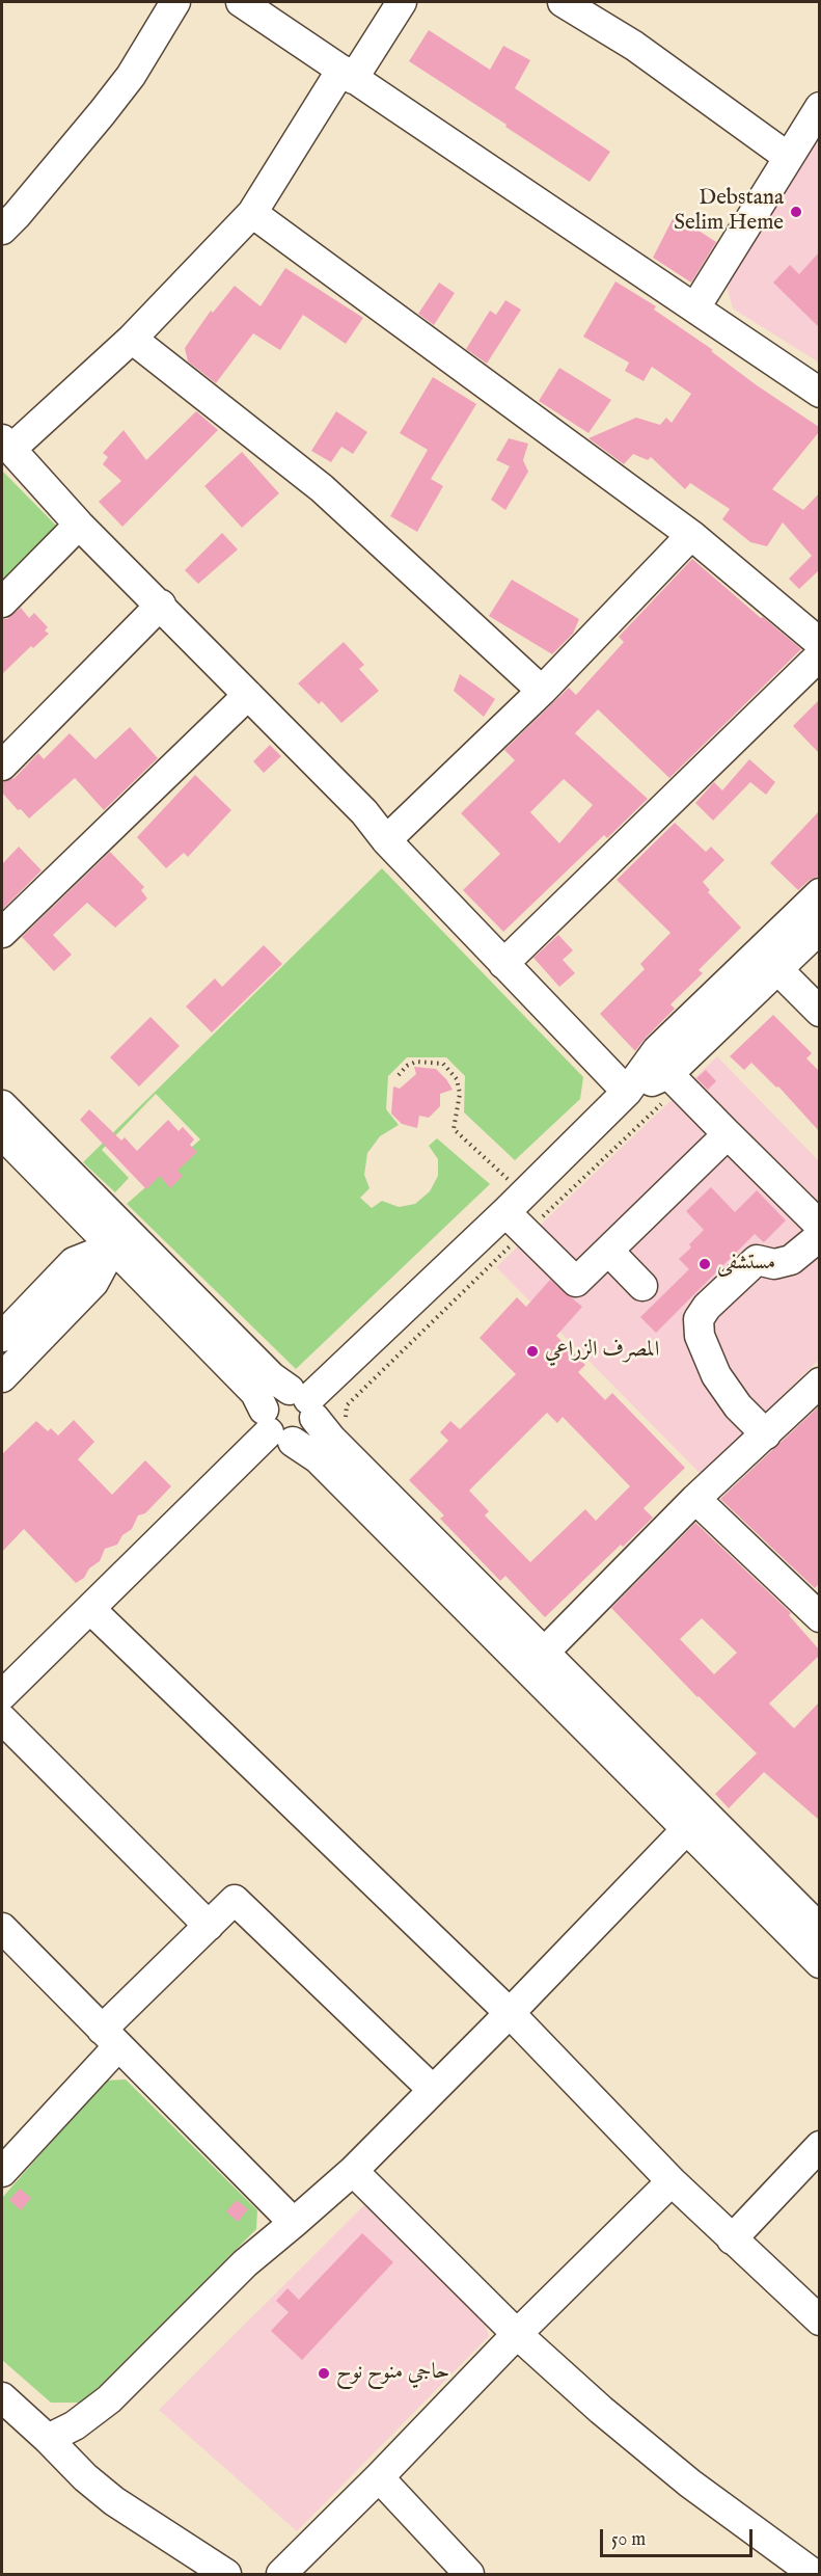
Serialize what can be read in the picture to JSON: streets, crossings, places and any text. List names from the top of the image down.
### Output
{
  "places": [
    "Debstana Selim Heme",
    "مستشفى",
    "المصرف الزراعي",
    "حاجي منوح نوح"
  ],
  "scale_bar": "50 m"
}
